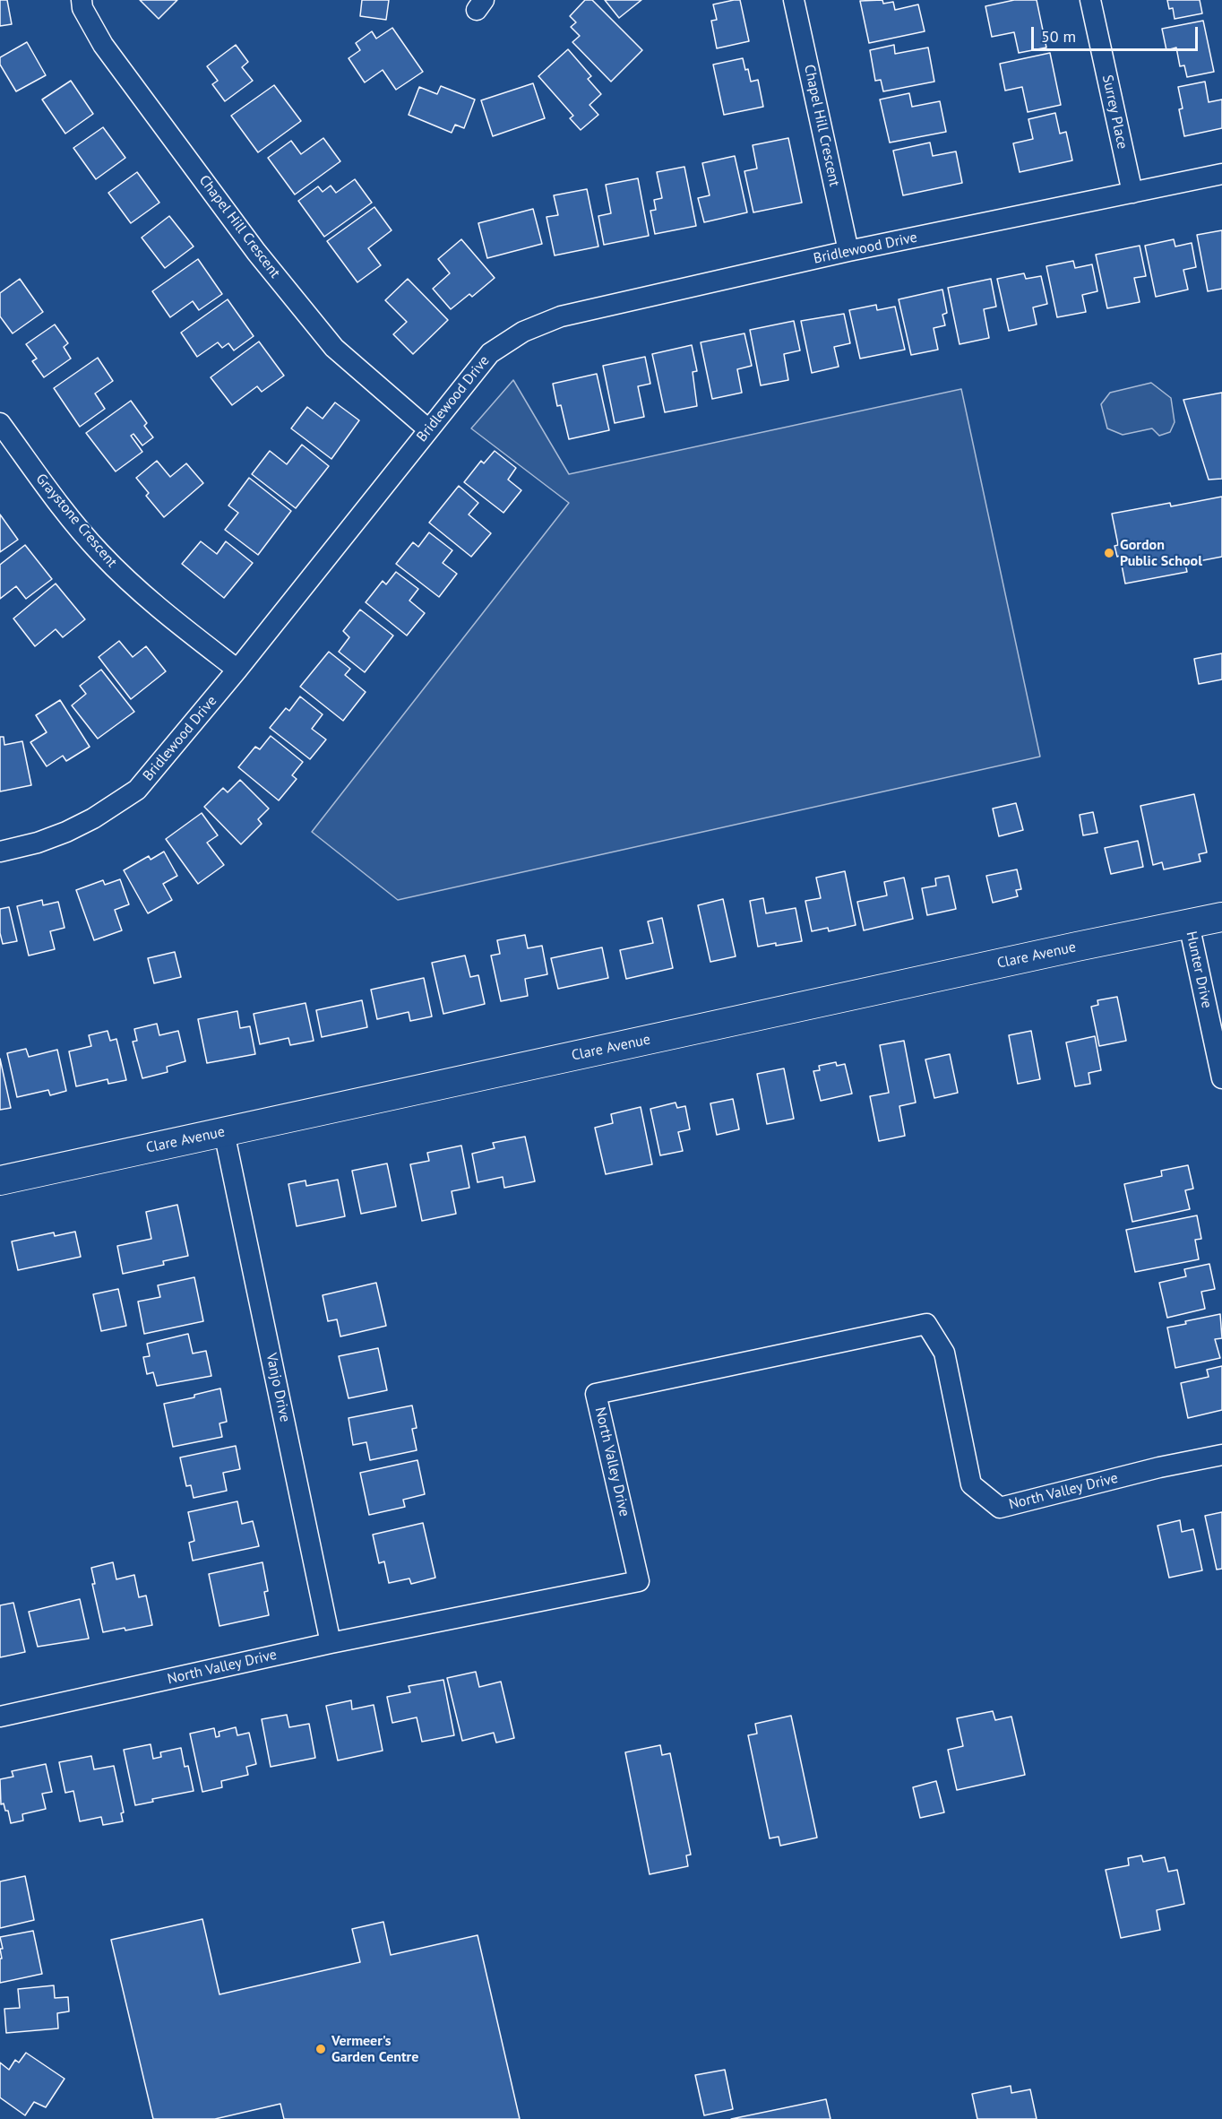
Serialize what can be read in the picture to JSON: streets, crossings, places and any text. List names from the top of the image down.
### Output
{
  "streets": {
    "street": [
      "Surrey Place",
      "Chapel Hill Crescent",
      "Bridlewood Drive",
      "Graystone Crescent",
      "Clare Avenue",
      "Hunter Drive",
      "Vanjo Drive",
      "North Valley Drive"
    ]
  },
  "crossings": [
    ["Surrey Place", "Bridlewood Drive"],
    ["Chapel Hill Crescent", "Bridlewood Drive"],
    ["Bridlewood Drive", "Graystone Crescent"],
    ["Clare Avenue", "Hunter Drive"],
    ["Clare Avenue", "Vanjo Drive"],
    ["Vanjo Drive", "North Valley Drive"]
  ],
  "places": ["Gordon Public School", "Vermeer's Garden Centre"],
  "scale_bar": "50 m"
}
